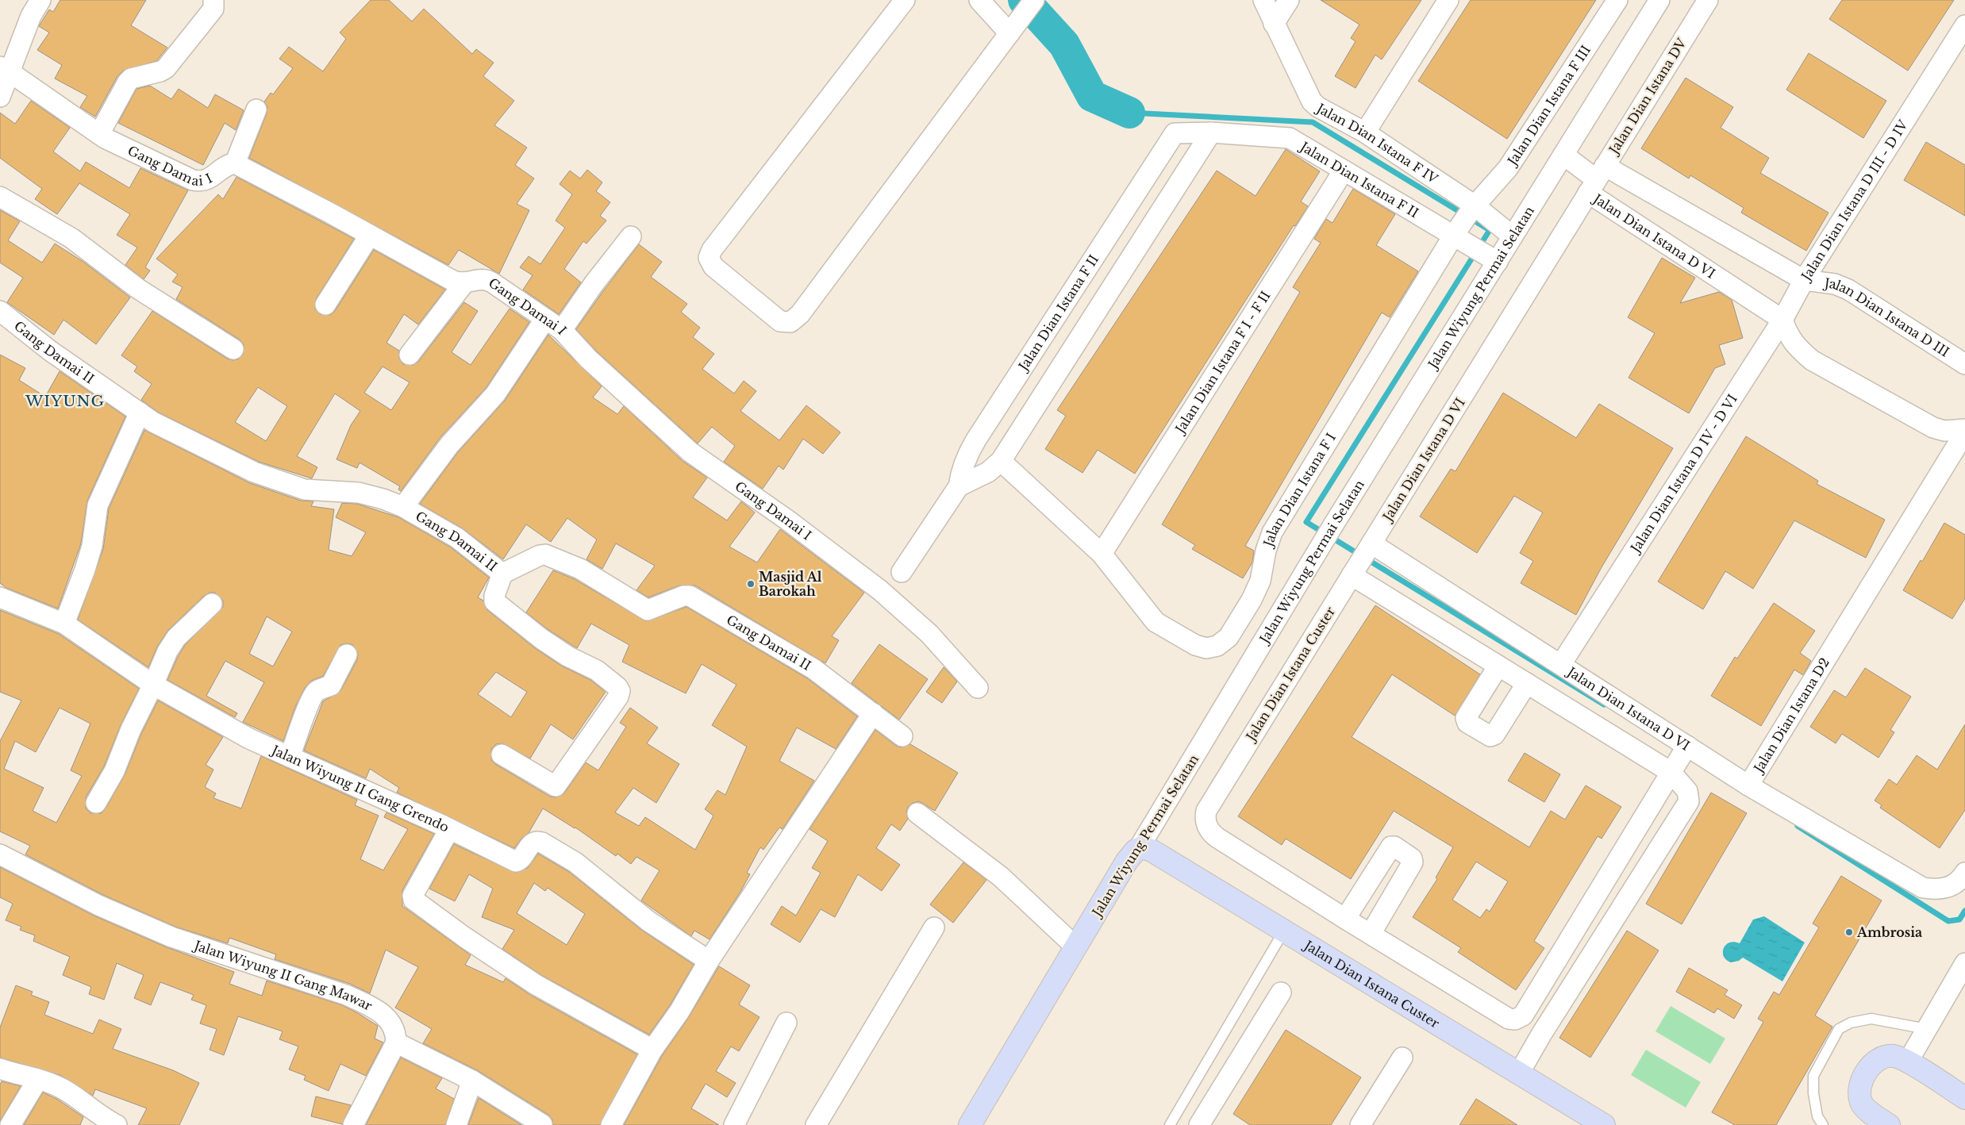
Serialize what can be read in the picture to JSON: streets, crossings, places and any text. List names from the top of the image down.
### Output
{
  "streets": {
    "street": [
      "Jalan Dian Istana DV",
      "Jalan Dian Istana F III",
      "Jalan Dian Istana F IV",
      "Gang Damai I",
      "Jalan Dian Istana F II",
      "Jalan Dian Istana D III - D IV",
      "Jalan Dian Istana D VI",
      "Jalan Wiyung Permai Selatan",
      "Jalan Dian Istana D III",
      "Gang Damai II",
      "Jalan Dian Istana F I - F II",
      "Jalan Dian Istana D IV - D VI",
      "Jalan Dian Istana F I",
      "Jalan Dian Istana Custer",
      "Jalan Dian Istana D2",
      "Jalan Wiyung II Gang Grendo",
      "Jalan Wiyung II Gang Mawar"
    ]
  },
  "crossings": [
    ["Jalan Dian Istana DV", "Jalan Dian Istana D III - D IV"],
    ["Jalan Dian Istana DV", "Jalan Dian Istana D VI"],
    ["Jalan Dian Istana F III", "Jalan Dian Istana F IV"],
    ["Jalan Dian Istana F III", "Jalan Dian Istana F I"],
    ["Jalan Dian Istana F IV", "Jalan Wiyung Permai Selatan"],
    ["Jalan Dian Istana F IV", "Jalan Dian Istana F I"],
    ["Jalan Dian Istana F II", "Jalan Wiyung Permai Selatan"],
    ["Jalan Dian Istana F II", "Jalan Dian Istana F I - F II"],
    ["Jalan Dian Istana F II", "Jalan Dian Istana F I"],
    ["Jalan Dian Istana D III - D IV", "Jalan Dian Istana D VI"],
    ["Jalan Dian Istana D III - D IV", "Jalan Dian Istana D III"],
    ["Jalan Dian Istana D III - D IV", "Jalan Dian Istana D IV - D VI"],
    ["Jalan Dian Istana D VI", "Jalan Dian Istana D IV - D VI"],
    ["Jalan Dian Istana D VI", "Jalan Dian Istana Custer"],
    ["Jalan Dian Istana D VI", "Jalan Dian Istana D2"],
    ["Jalan Wiyung Permai Selatan", "Jalan Dian Istana Custer"],
    ["Jalan Dian Istana D III", "Jalan Dian Istana D IV - D VI"],
    ["Jalan Dian Istana F I - F II", "Jalan Dian Istana F I"]
  ],
  "districts": ["WIYUNG"],
  "places": ["Masjid Al Barokah", "Ambrosia"]
}
